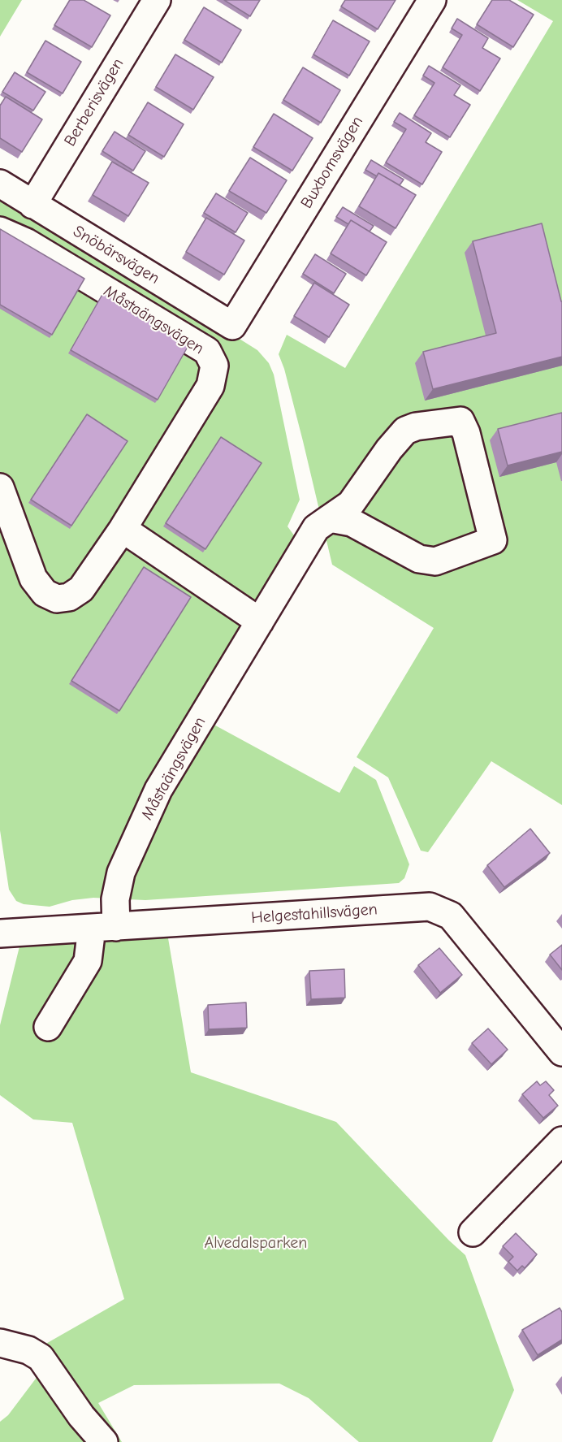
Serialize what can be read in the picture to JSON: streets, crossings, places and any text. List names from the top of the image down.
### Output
{
  "streets": {
    "street": [
      "Berberisvägen",
      "Buxbomsvägen",
      "Snöbärsvägen",
      "Måstaängsvägen",
      "Helgestahillsvägen"
    ]
  },
  "crossings": [
    ["Berberisvägen", "Snöbärsvägen"],
    ["Buxbomsvägen", "Snöbärsvägen"],
    ["Måstaängsvägen", "Helgestahillsvägen"]
  ],
  "parks": ["Alvedalsparken"]
}
